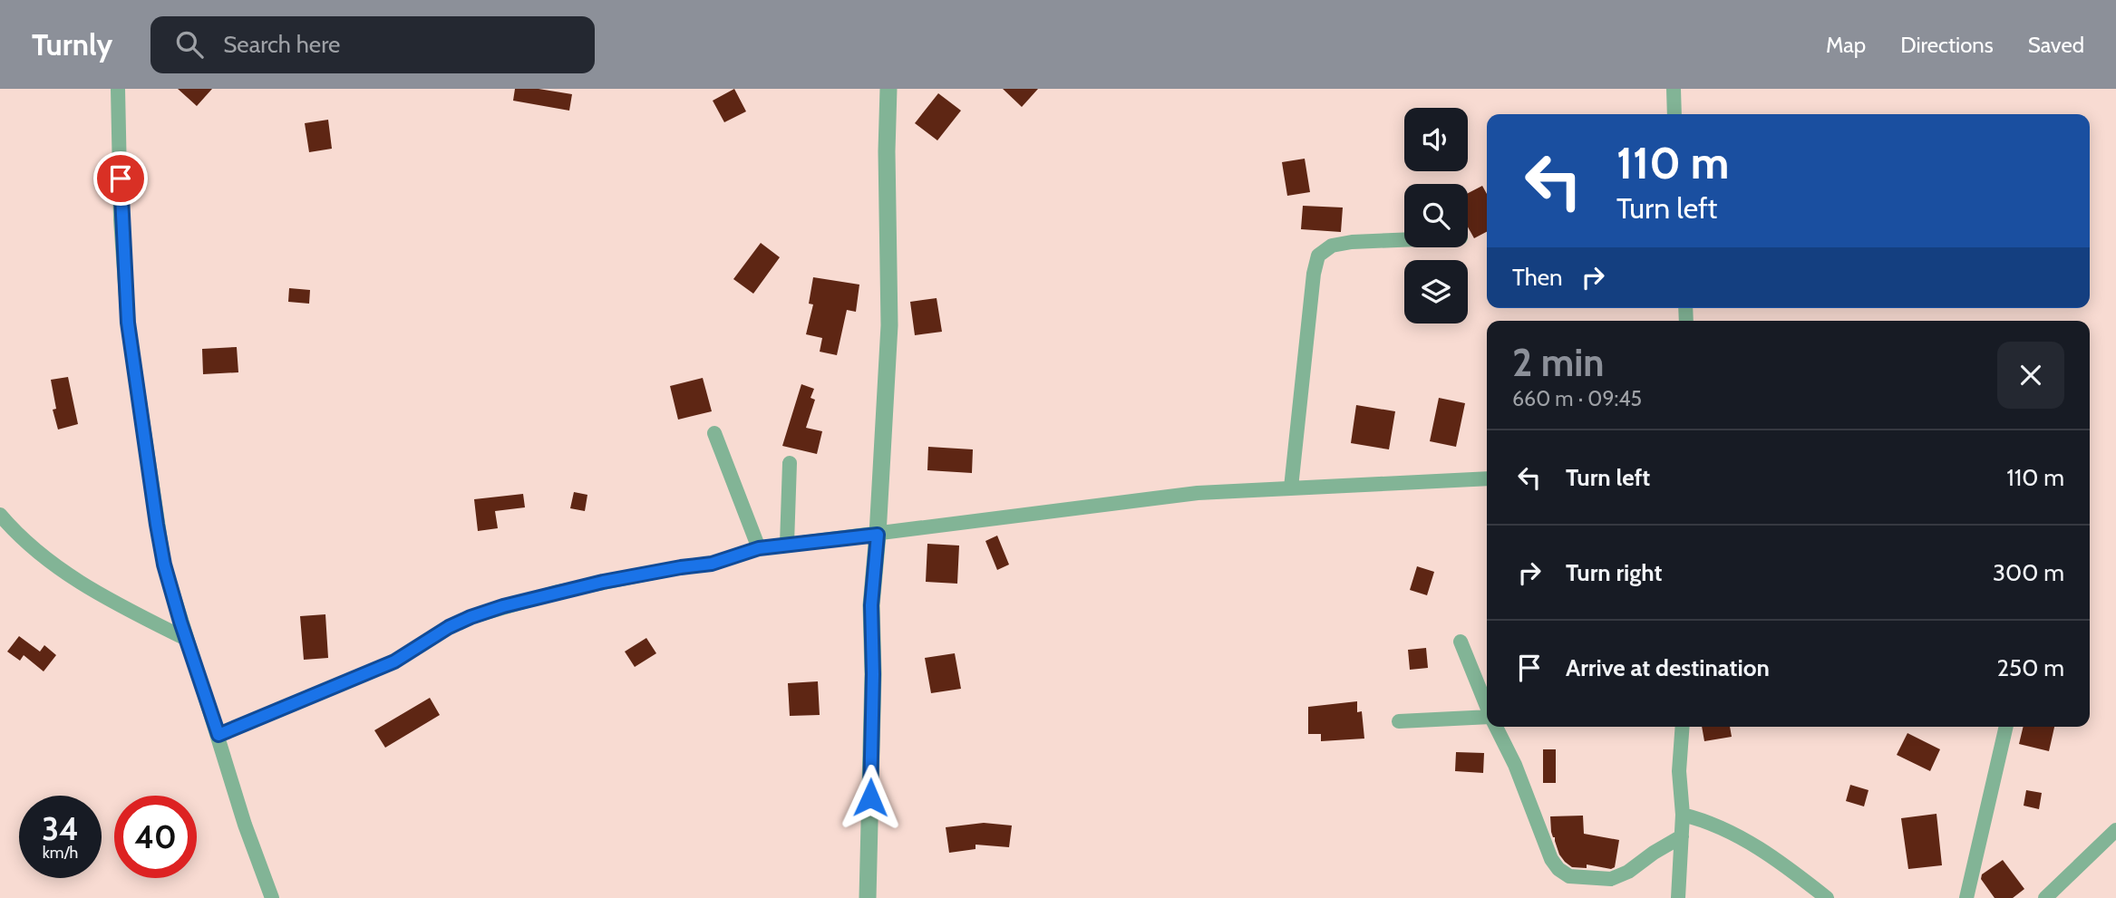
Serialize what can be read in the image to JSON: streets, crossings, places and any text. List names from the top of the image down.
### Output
{
  "page": {
    "header": "Turnly",
    "search": "Search here",
    "nav": ["Map", "Directions", "Saved"],
    "turn": ["110 m", "Turn left"],
    "then": "Then",
    "heading": ["2 min", "660 m · 09:45"],
    "list": [
      {
        "name": "Turn left",
        "value": "110 m"
      },
      {
        "name": "Turn right",
        "value": "300 m"
      },
      {
        "name": "Arrive at destination",
        "value": "250 m"
      }
    ],
    "speed": "34 km/h",
    "limit": "40"
  }
}
